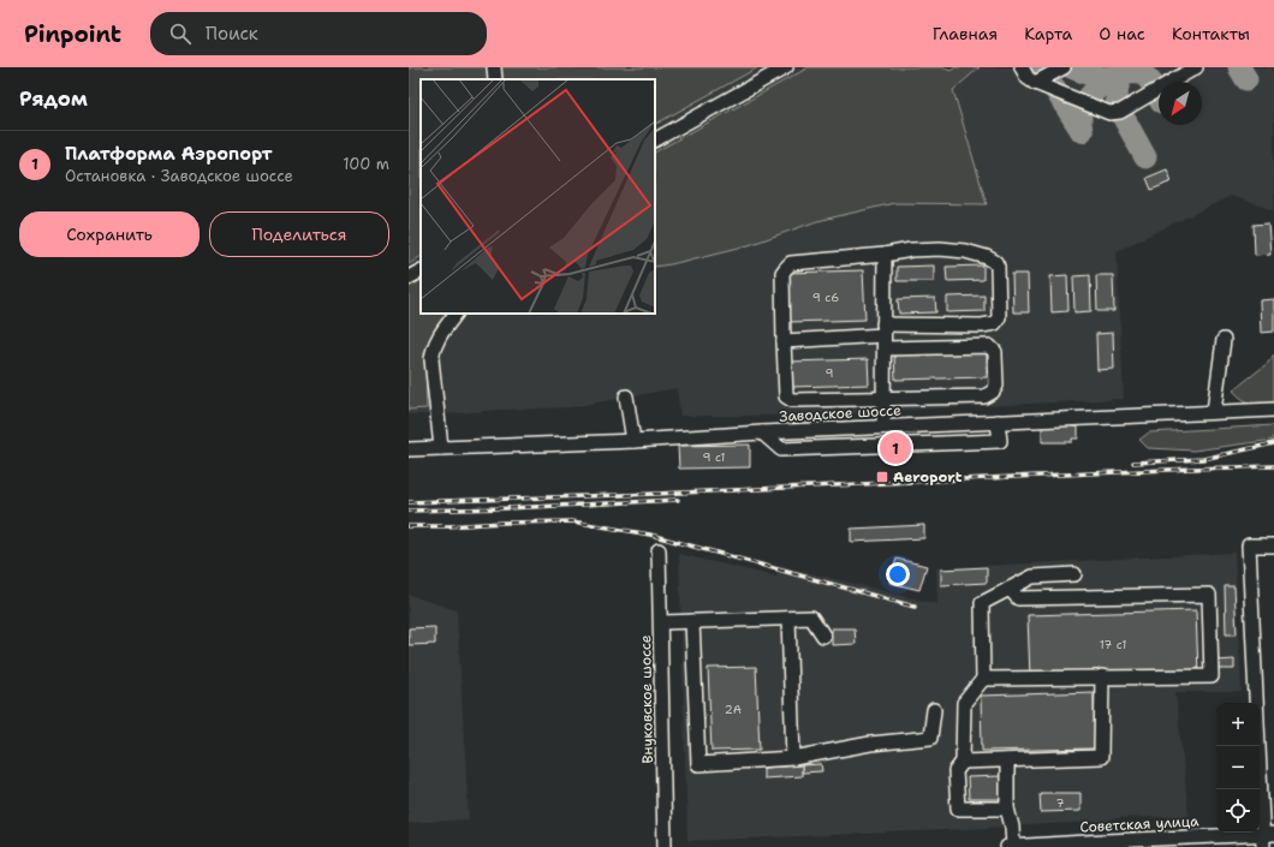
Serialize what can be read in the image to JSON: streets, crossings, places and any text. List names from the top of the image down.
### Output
{
  "streets": {
    "street": ["Заводское шоссе", "Внуковское шоссе", "Советская улица"]
  },
  "places": {
    "transit": ["Aeroport"]
  },
  "house_numbers": [
    "9 с6",
    "9",
    "9 с1",
    "17 с1",
    "2А",
    "7"
  ],
  "north": "bottom left",
  "page": {
    "header": "Pinpoint",
    "search": "Поиск",
    "nav": [
      "Главная",
      "Карта",
      "О нас",
      "Контакты"
    ],
    "heading": "Рядом",
    "list": [
      {
        "mark": "1",
        "name": "Платформа Аэропорт",
        "note": "Остановка · Заводское шоссе",
        "value": "100 m"
      }
    ],
    "buttons": ["Сохранить", "Поделиться"],
    "pins": "1",
    "map_buttons": ["+", "−"]
  }
}
